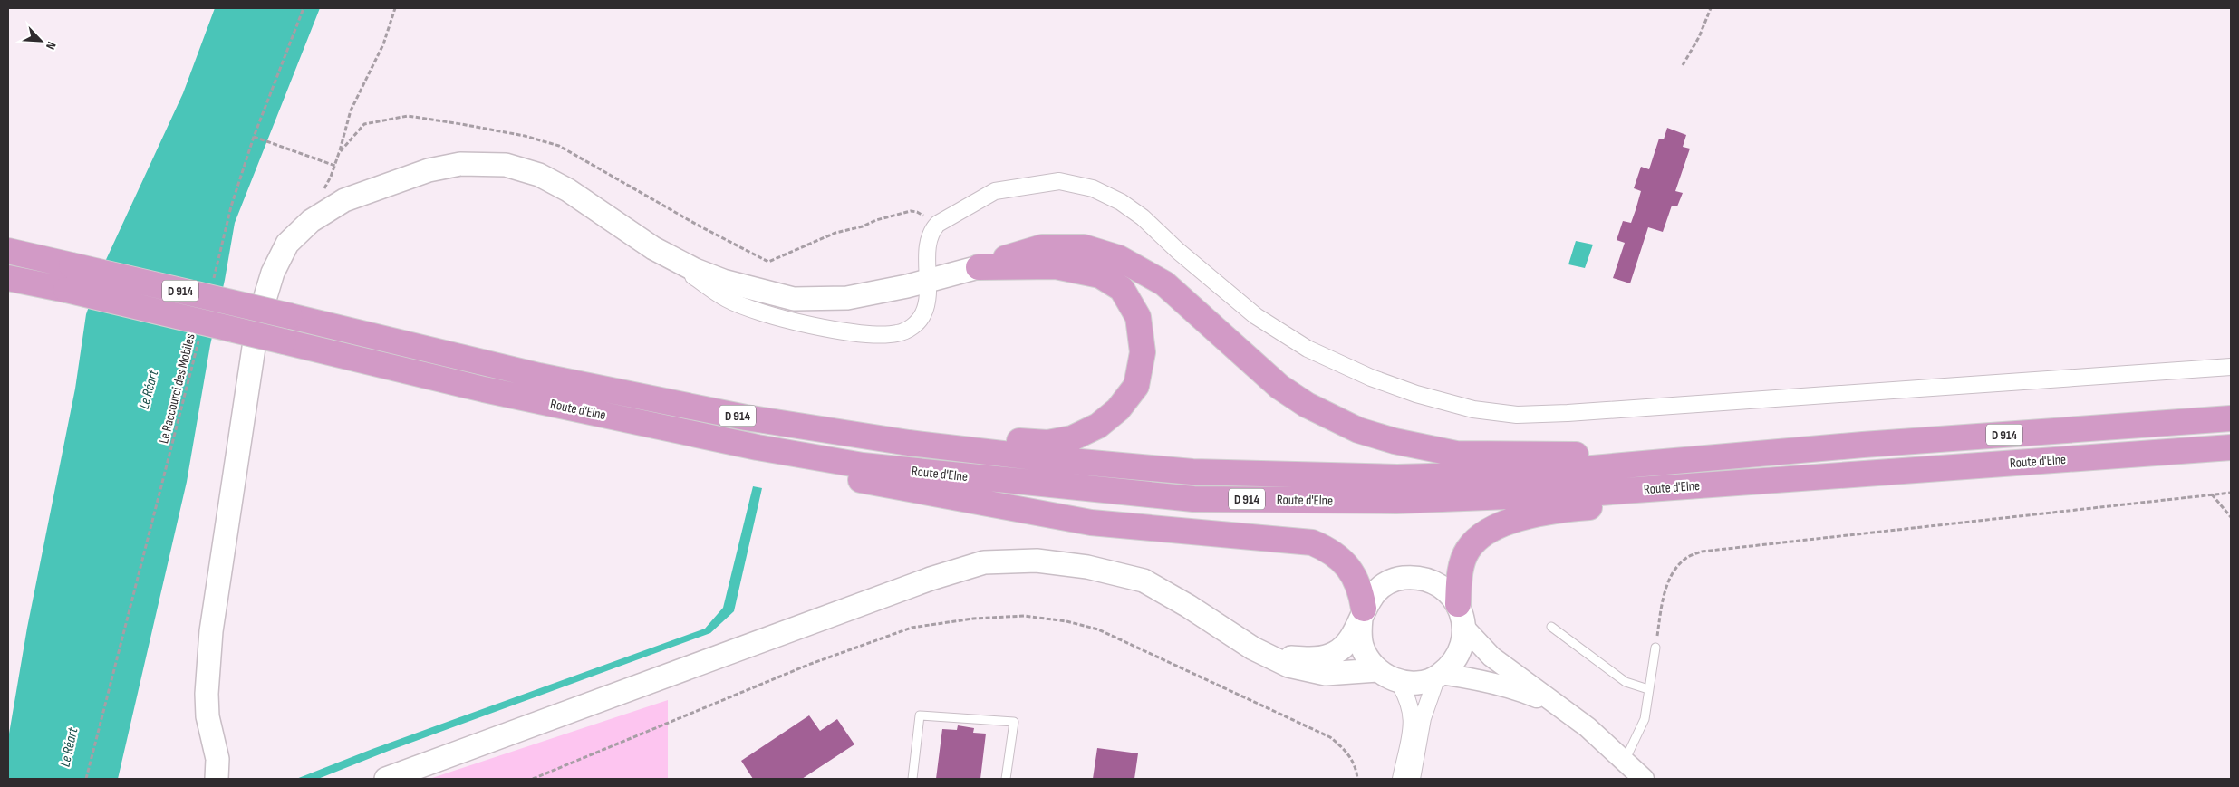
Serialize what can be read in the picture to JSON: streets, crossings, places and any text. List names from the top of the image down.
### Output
{
  "streets": {
    "highway": ["D 914", "Route d'Elne"],
    "path": ["Le Raccourci des Mobiles"]
  },
  "crossings": [
    ["D 914", "Route d'Elne"]
  ],
  "water": ["Le Réart"],
  "north": "bottom right"
}
